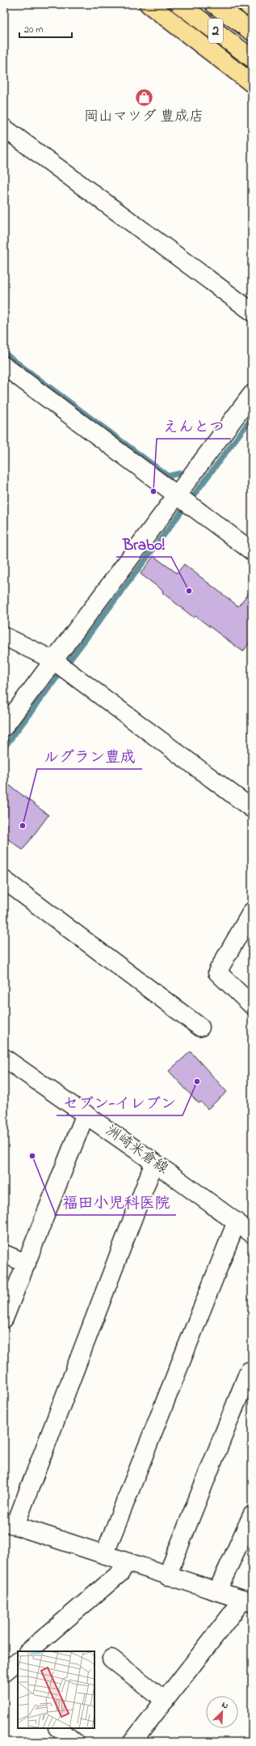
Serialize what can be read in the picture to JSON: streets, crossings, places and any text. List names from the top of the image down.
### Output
{
  "streets": {
    "highway": ["2"],
    "street": ["洲崎米倉線"]
  },
  "places": {
    "shop": ["岡山マツダ 豊成店"],
    "other": [
      "えんとつ",
      "Brabo!",
      "ルグラン豊成",
      "セブン-イレブン",
      "福田小児科医院"
    ]
  },
  "scale_bar": "20 m",
  "north": "top right"
}
